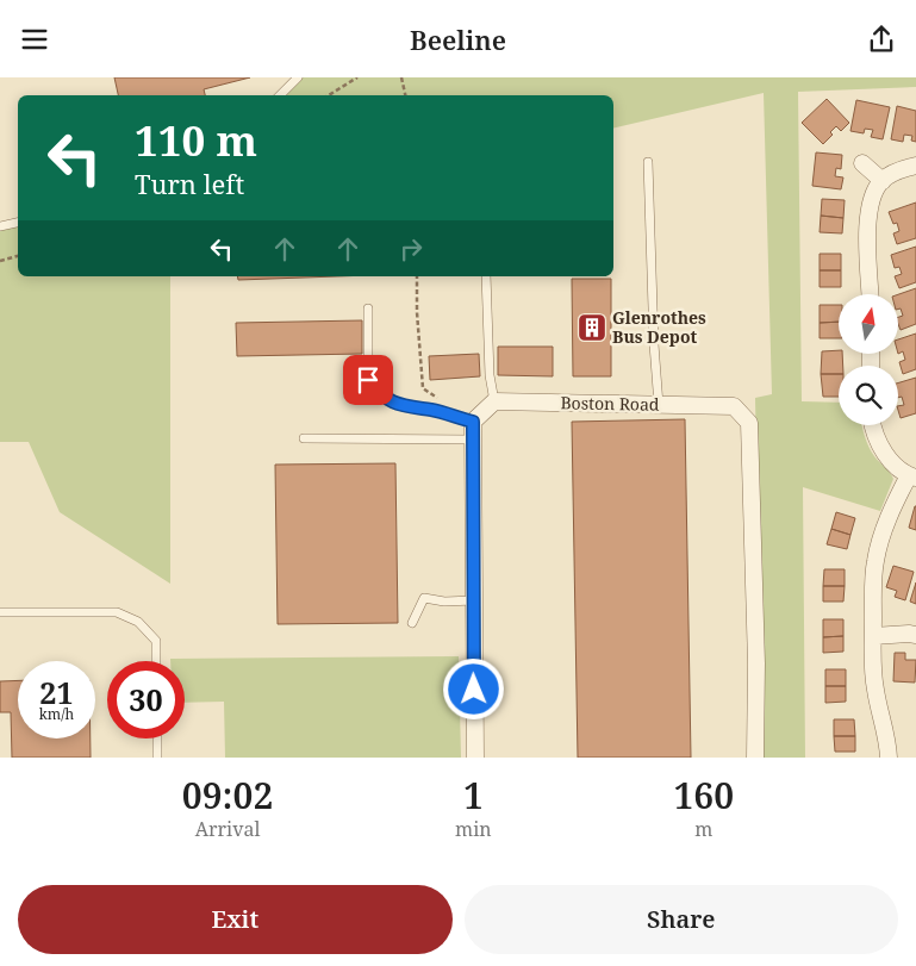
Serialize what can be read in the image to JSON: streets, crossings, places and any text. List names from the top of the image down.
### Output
{
  "streets": {
    "street": ["Boston Road"]
  },
  "places": {
    "building": ["Glenrothes Bus Depot"]
  },
  "north": "top",
  "page": {
    "header": "Beeline",
    "turn": ["110 m", "Turn left"],
    "speed": "21 km/h",
    "limit": "30",
    "eta": [
      "09:02",
      "Arrival",
      "1",
      "min",
      "160",
      "m"
    ],
    "buttons": ["Exit", "Share"]
  }
}
